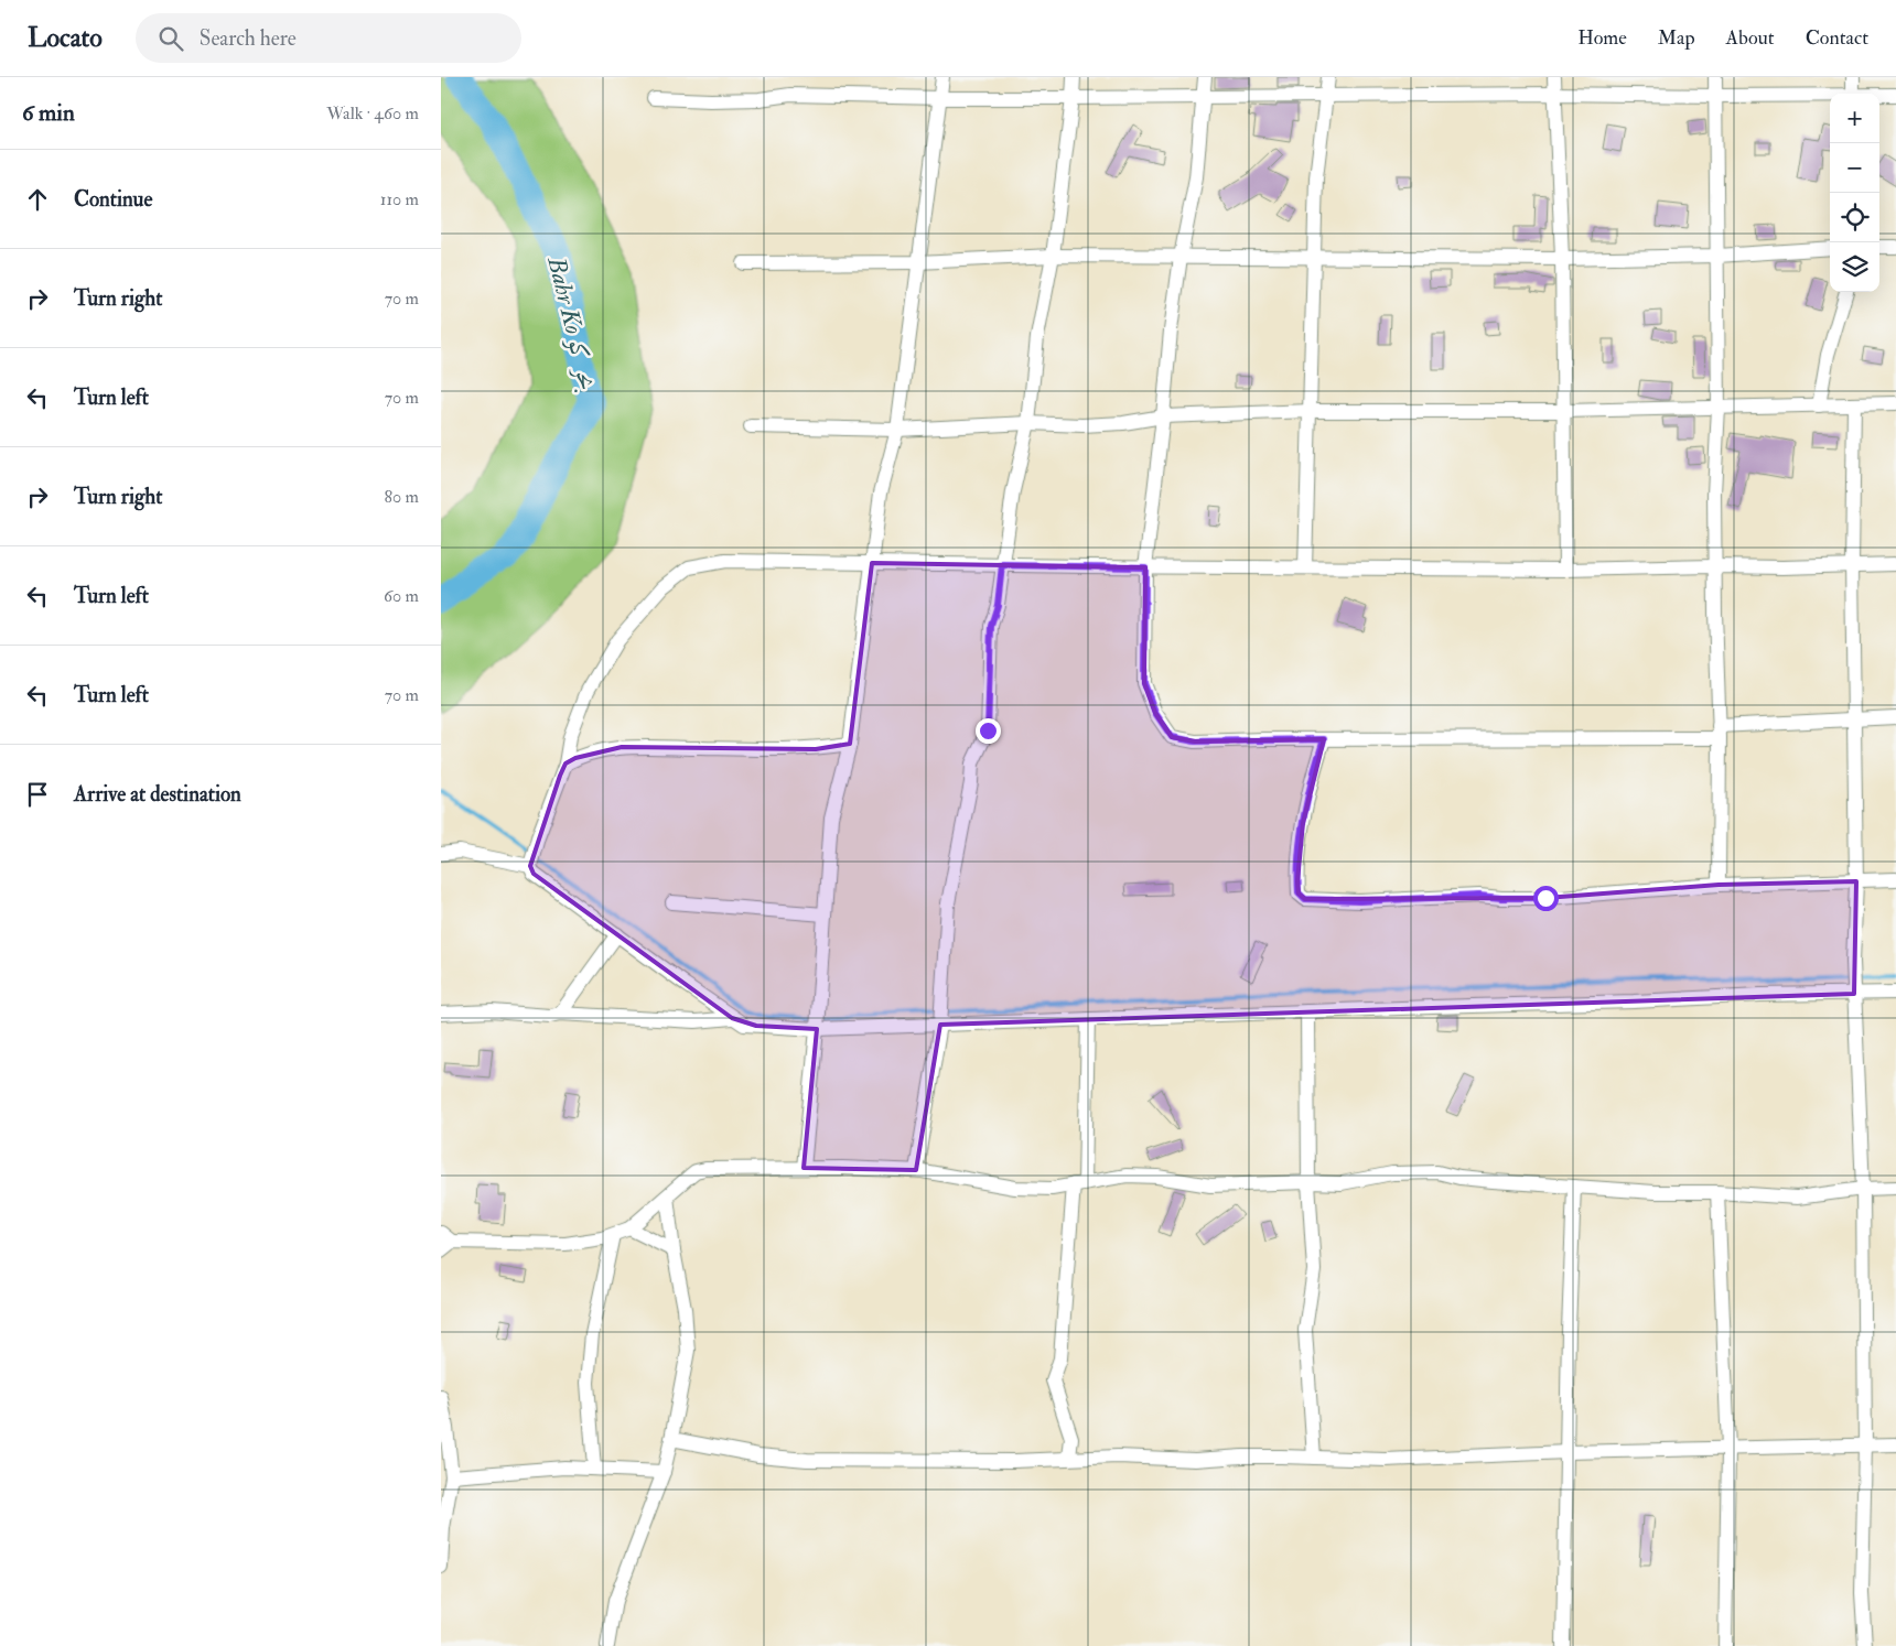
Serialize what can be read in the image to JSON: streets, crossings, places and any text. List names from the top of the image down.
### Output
{
  "water": ["Bahr Ko بحر كو"],
  "page": {
    "header": "Locato",
    "search": "Search here",
    "nav": [
      "Home",
      "Map",
      "About",
      "Contact"
    ],
    "heading": ["6 min", "Walk · 460 m"],
    "map_buttons": ["+", "−"],
    "list": [
      ["Continue", "110 m"],
      ["Turn right", "70 m"],
      ["Turn left", "70 m"],
      ["Turn right", "80 m"],
      ["Turn left", "60 m"],
      ["Turn left", "70 m"],
      "Arrive at destination"
    ]
  }
}
